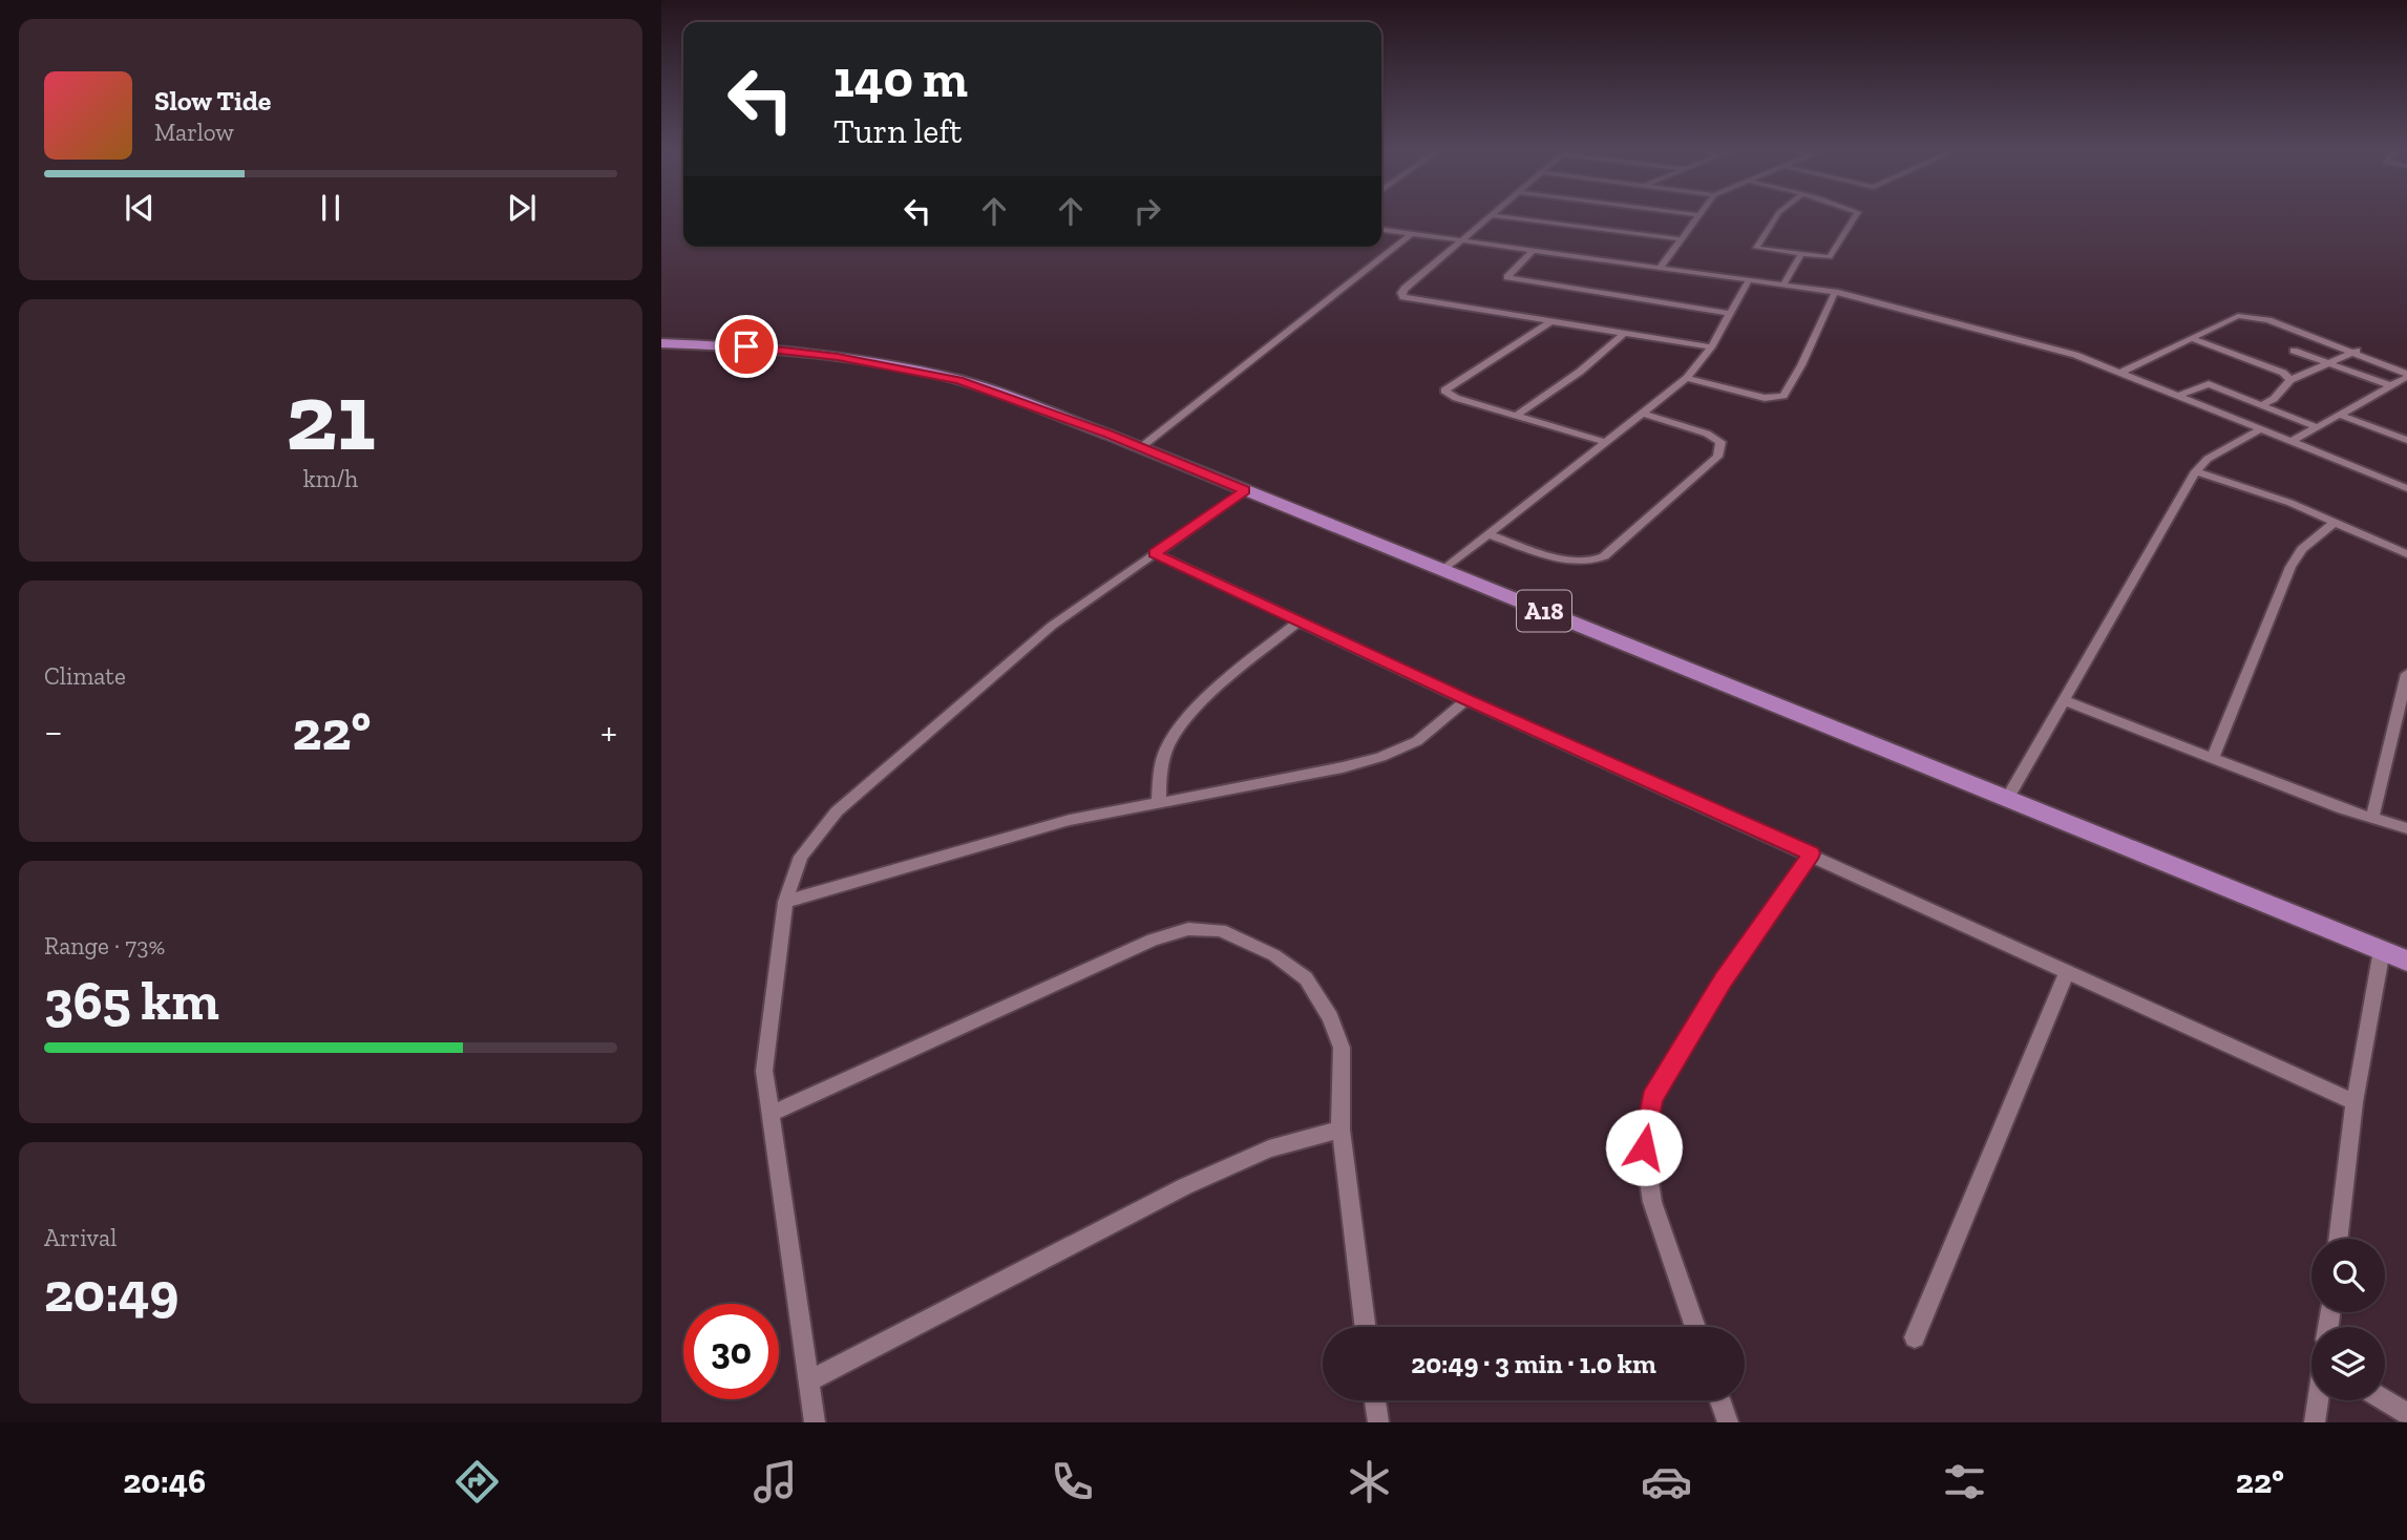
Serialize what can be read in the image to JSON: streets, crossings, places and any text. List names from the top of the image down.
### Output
{
  "streets": {
    "highway": ["A18"]
  },
  "page": {
    "turn": ["140 m", "Turn left"],
    "song": ["Slow Tide", "Marlow"],
    "tile": [
      ["21", "km/h"],
      "Climate",
      ["Range · 73%", "365 km"],
      ["Arrival", "20:49"]
    ],
    "heat": ["−", "22°", "+"],
    "limit": "30",
    "trip": "20:49 · 3 min · 1.0 km",
    "tabs": ["20:46", "22°"]
  }
}
